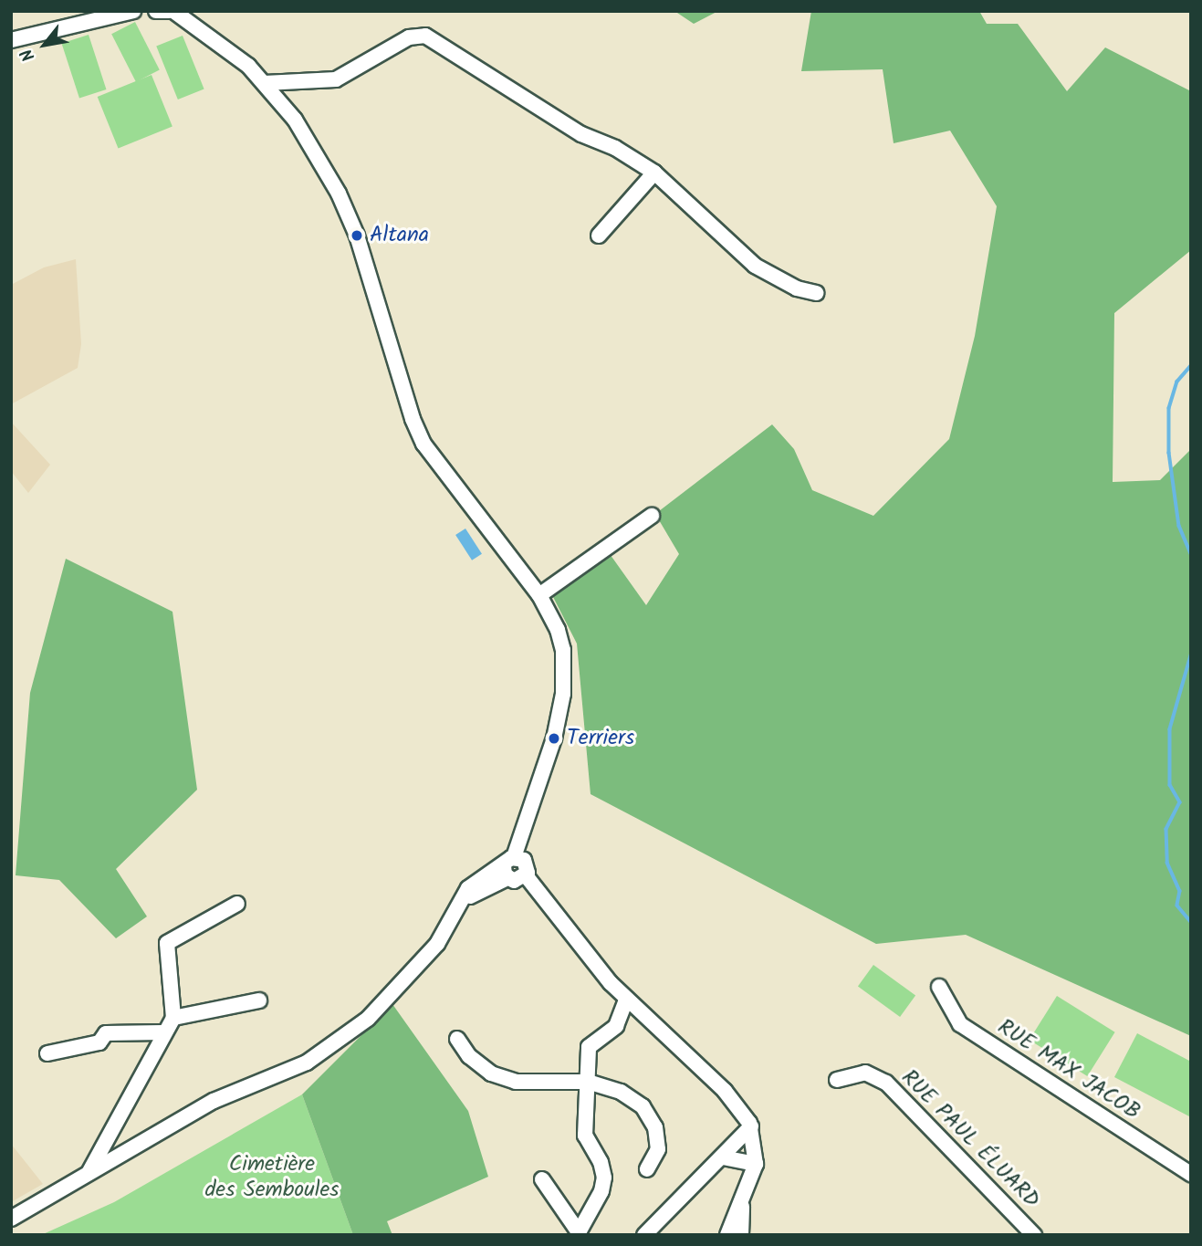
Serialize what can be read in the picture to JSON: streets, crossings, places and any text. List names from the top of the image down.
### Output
{
  "streets": {
    "street": ["RUE MAX JACOB", "RUE PAUL ÉLUARD"]
  },
  "parks": ["Cimetière des Semboules"],
  "places": ["Altana", "Terriers"],
  "north": "bottom left"
}
